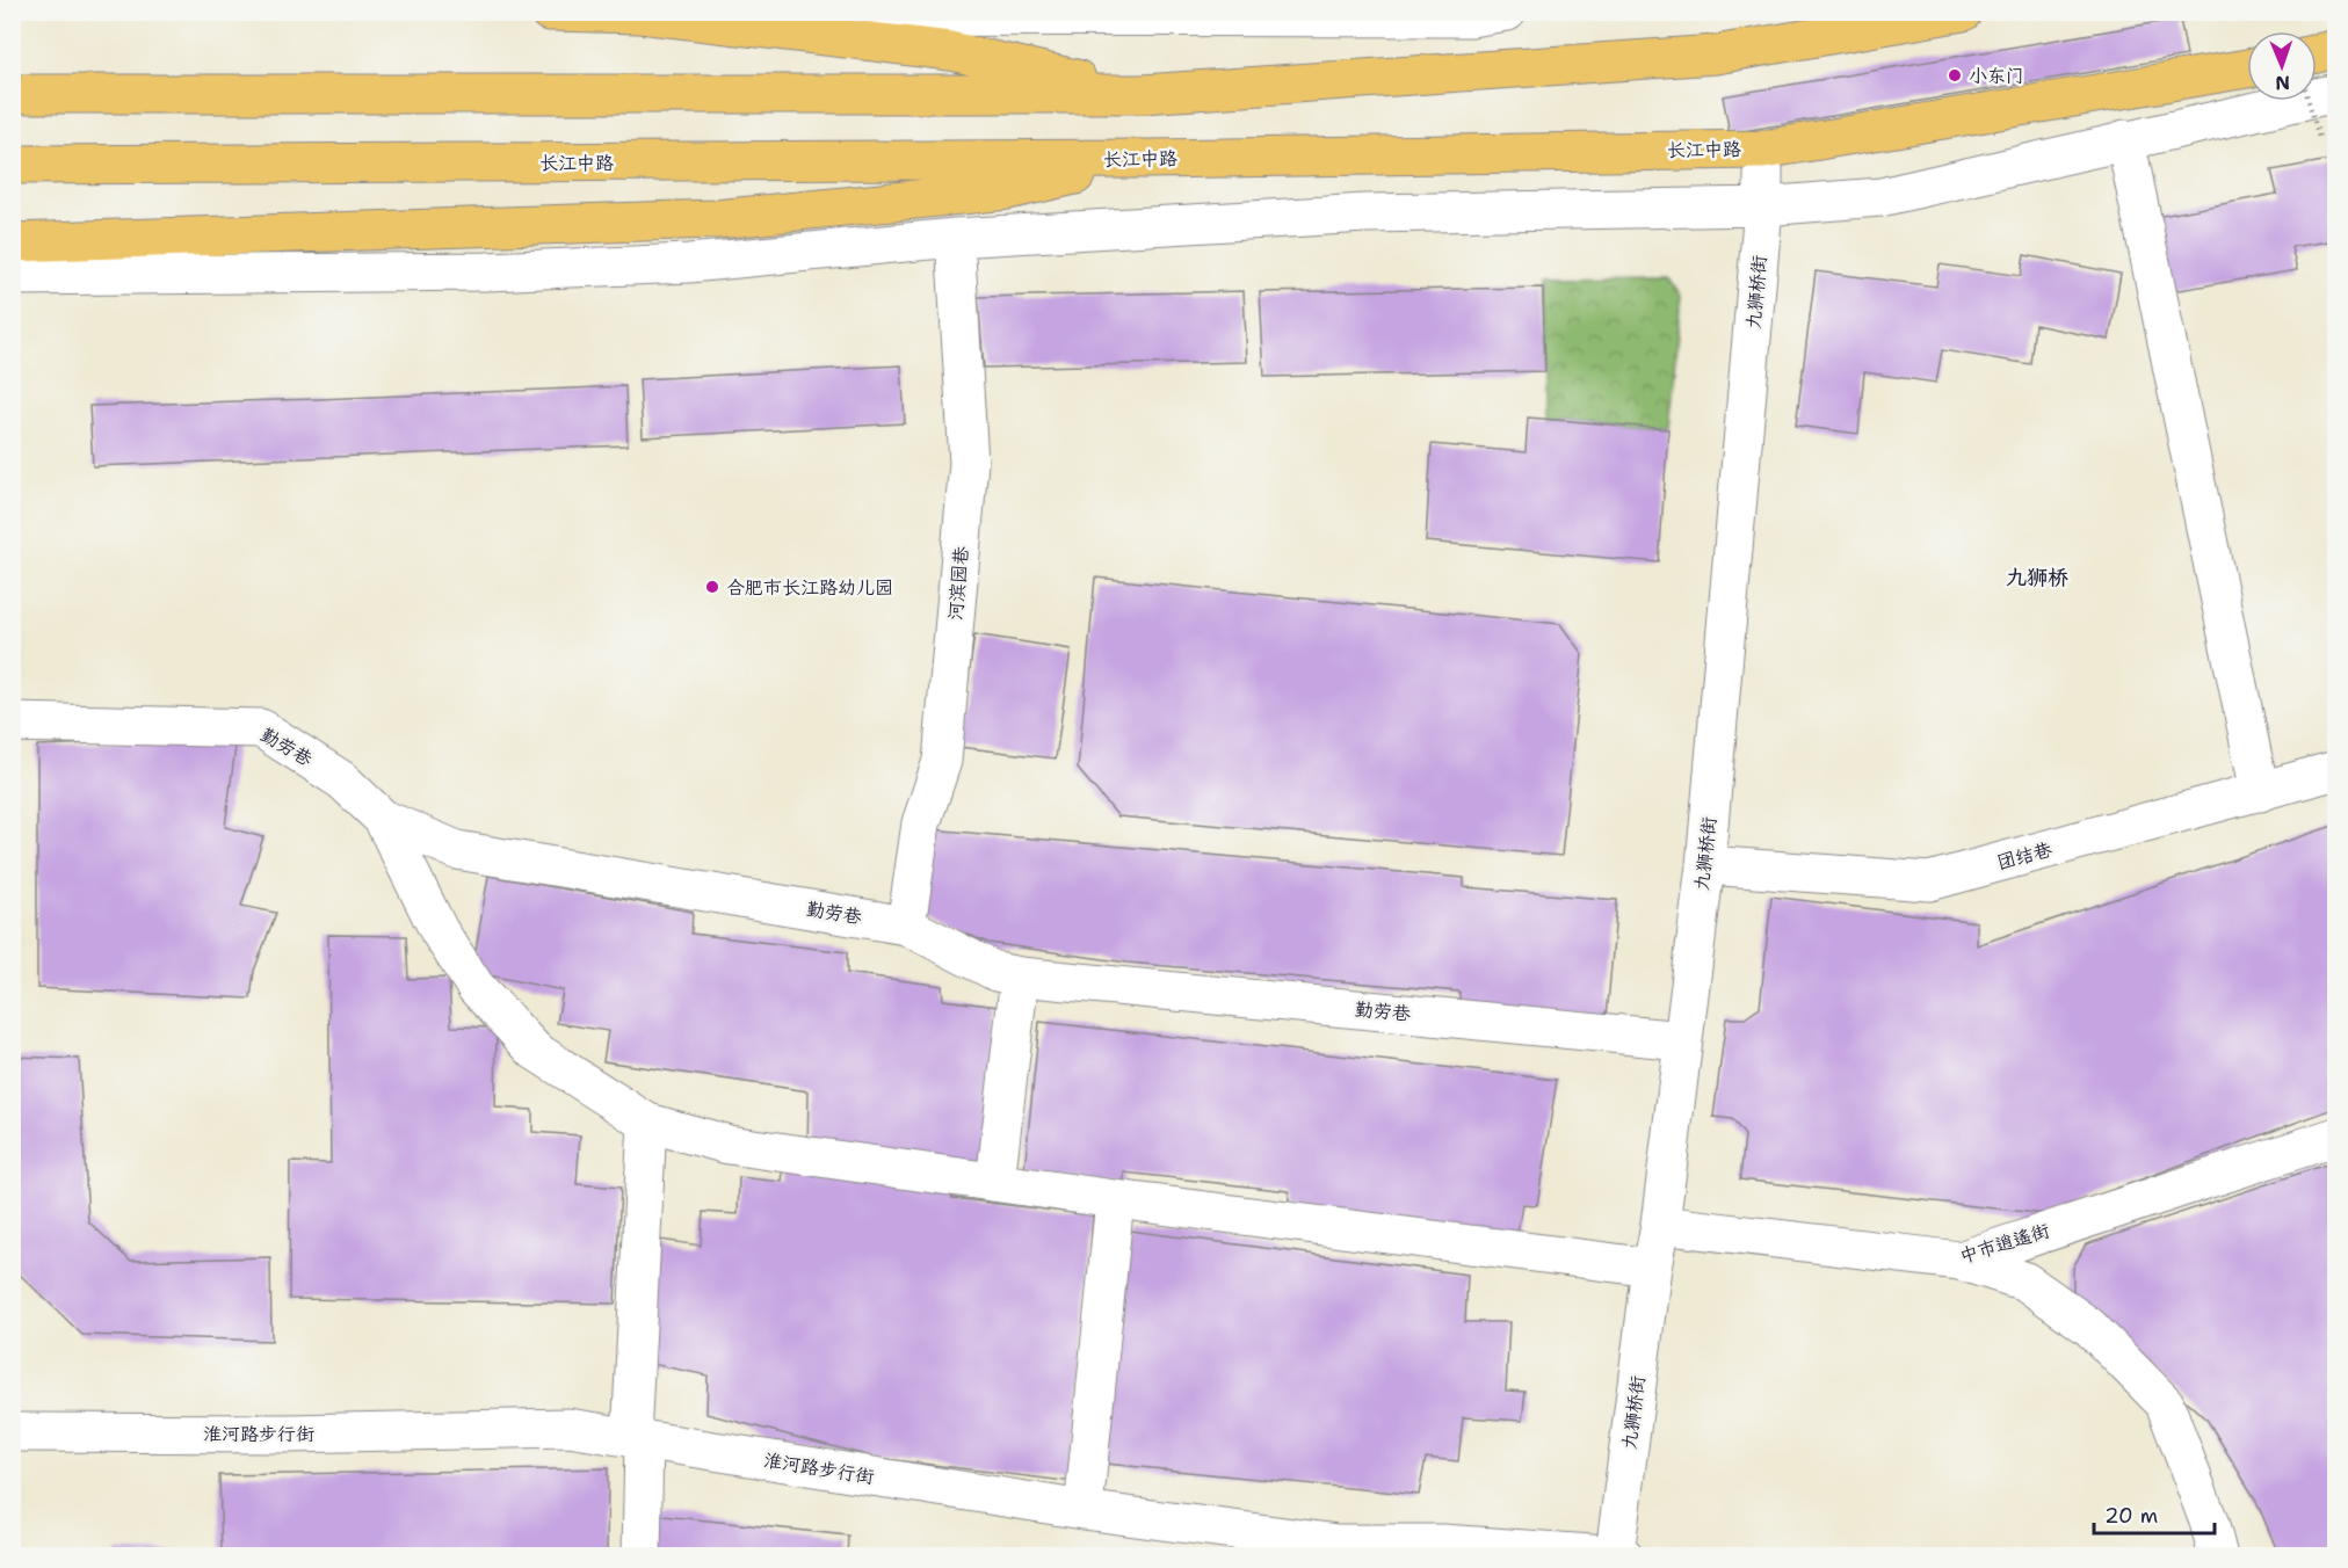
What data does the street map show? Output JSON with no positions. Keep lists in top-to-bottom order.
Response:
{
  "streets": {
    "highway": ["长江中路"],
    "street": [
      "九狮桥街",
      "河滨园巷",
      "勤劳巷",
      "团结巷",
      "中市逍遥街",
      "淮河路步行街"
    ]
  },
  "crossings": [
    ["长江中路", "九狮桥街"],
    ["九狮桥街", "勤劳巷"],
    ["九狮桥街", "团结巷"],
    ["九狮桥街", "中市逍遥街"],
    ["九狮桥街", "淮河路步行街"],
    ["河滨园巷", "勤劳巷"]
  ],
  "districts": ["九狮桥"],
  "places": ["小东门", "合肥市长江路幼儿园"],
  "scale_bar": "20 m",
  "north": "bottom"
}
